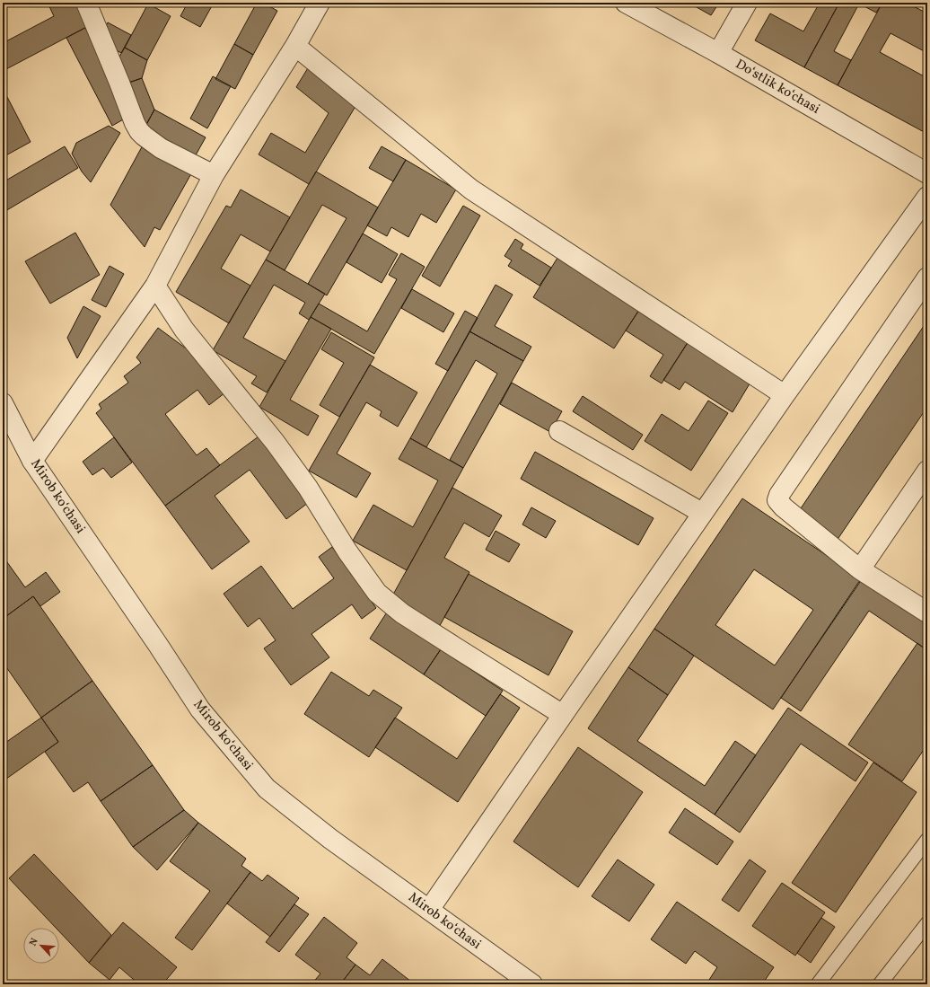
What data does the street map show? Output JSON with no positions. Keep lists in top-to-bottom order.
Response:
{
  "streets": {
    "street": ["Doʻstlik koʻchasi", "Mirob koʻchasi"]
  },
  "north": "top left"
}
